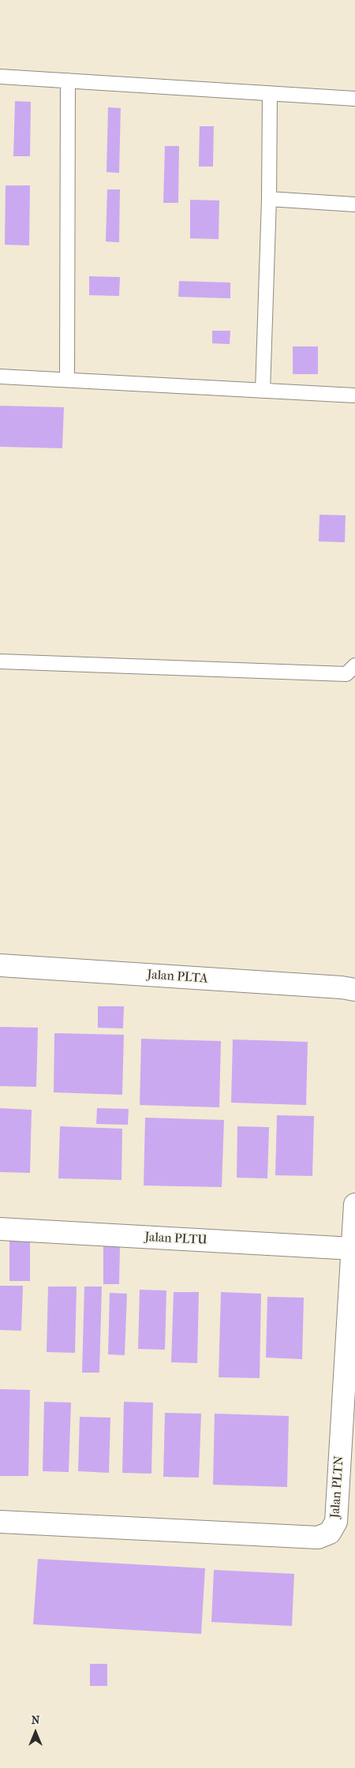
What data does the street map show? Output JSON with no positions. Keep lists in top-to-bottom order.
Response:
{
  "streets": {
    "street": ["Jalan PLTA", "Jalan PLTU", "Jalan PLTN"]
  },
  "crossings": [
    ["Jalan PLTU", "Jalan PLTN"]
  ],
  "north": "top"
}
